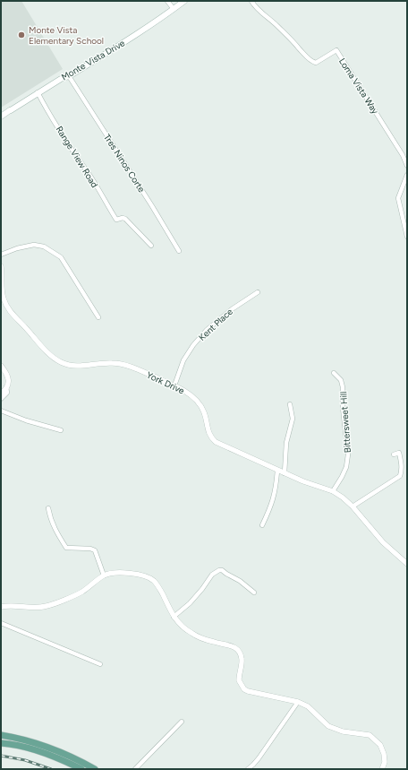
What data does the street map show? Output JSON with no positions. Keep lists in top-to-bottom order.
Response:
{
  "streets": {
    "main road": ["Monte Vista Drive"],
    "street": [
      "Loma Vista Way",
      "Range View Road",
      "Tres Ninos Corte",
      "Kent Place",
      "York Drive",
      "Bittersweet Hill"
    ]
  },
  "crossings": [
    ["Monte Vista Drive", "Range View Road"],
    ["Monte Vista Drive", "Tres Ninos Corte"],
    ["Kent Place", "York Drive"],
    ["York Drive", "Bittersweet Hill"]
  ],
  "places": ["Monte Vista Elementary School"]
}
